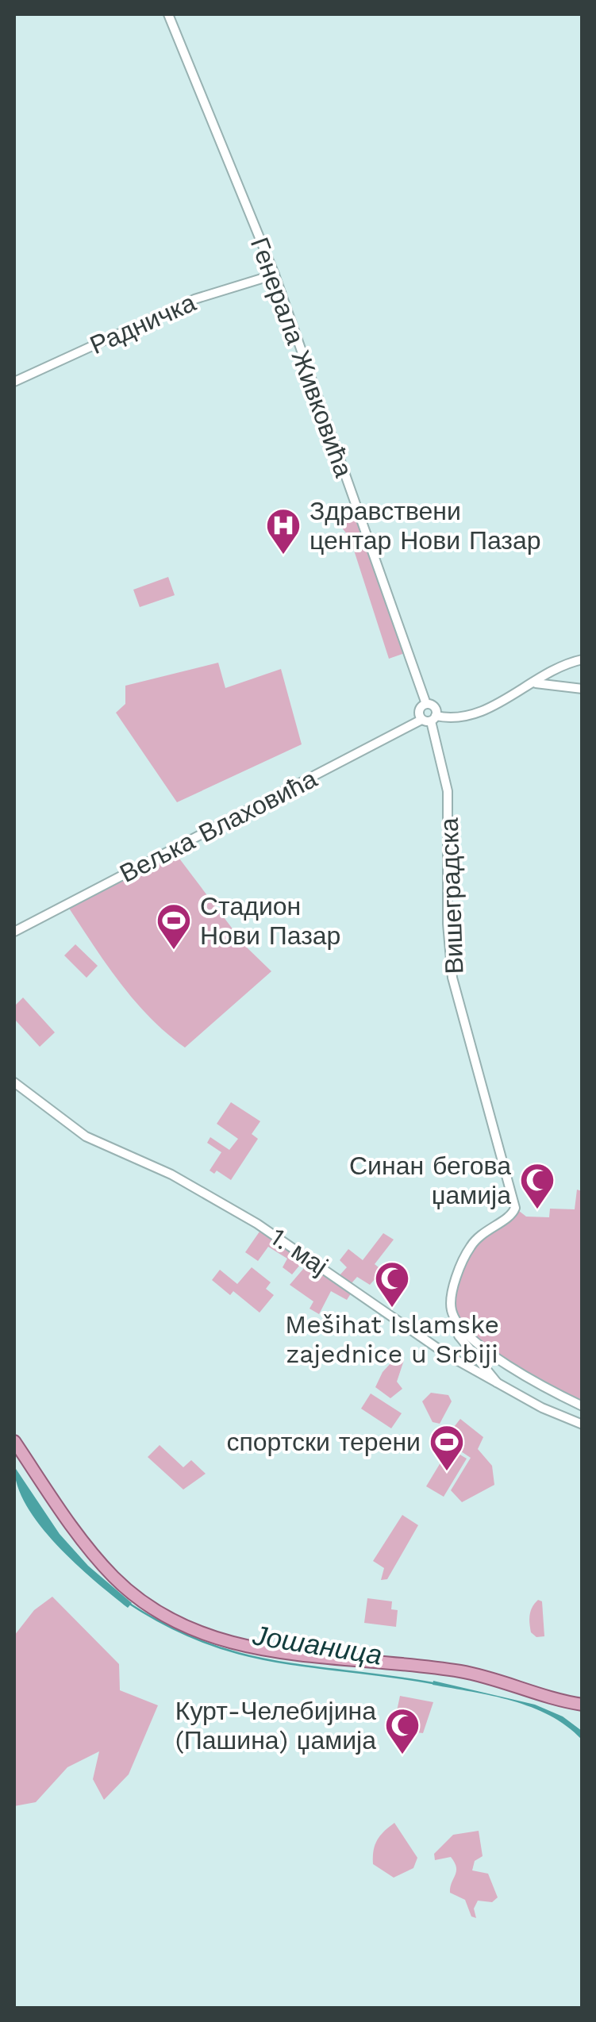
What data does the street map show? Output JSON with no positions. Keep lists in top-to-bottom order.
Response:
{
  "streets": {
    "street": [
      "Радничка",
      "Генерала Живковића",
      "Вељка Влаховића",
      "Вишеградска",
      "1. мај"
    ]
  },
  "crossings": [
    ["Радничка", "Генерала Живковића"],
    ["Генерала Живковића", "Вељка Влаховића"],
    ["Генерала Живковића", "Вишеградска"],
    ["Вељка Влаховића", "Вишеградска"]
  ],
  "water": ["Јошаница"],
  "places": {
    "hospital": ["Здравствени центар Нови Пазар"],
    "sports": ["Стадион Нови Пазар", "спортски терени"],
    "mosque": ["Синан бегова џамија", "Mešihat Islamske zajednice u Srbiji", "Курт-Челебијина (Пашина) џамија"]
  }
}
